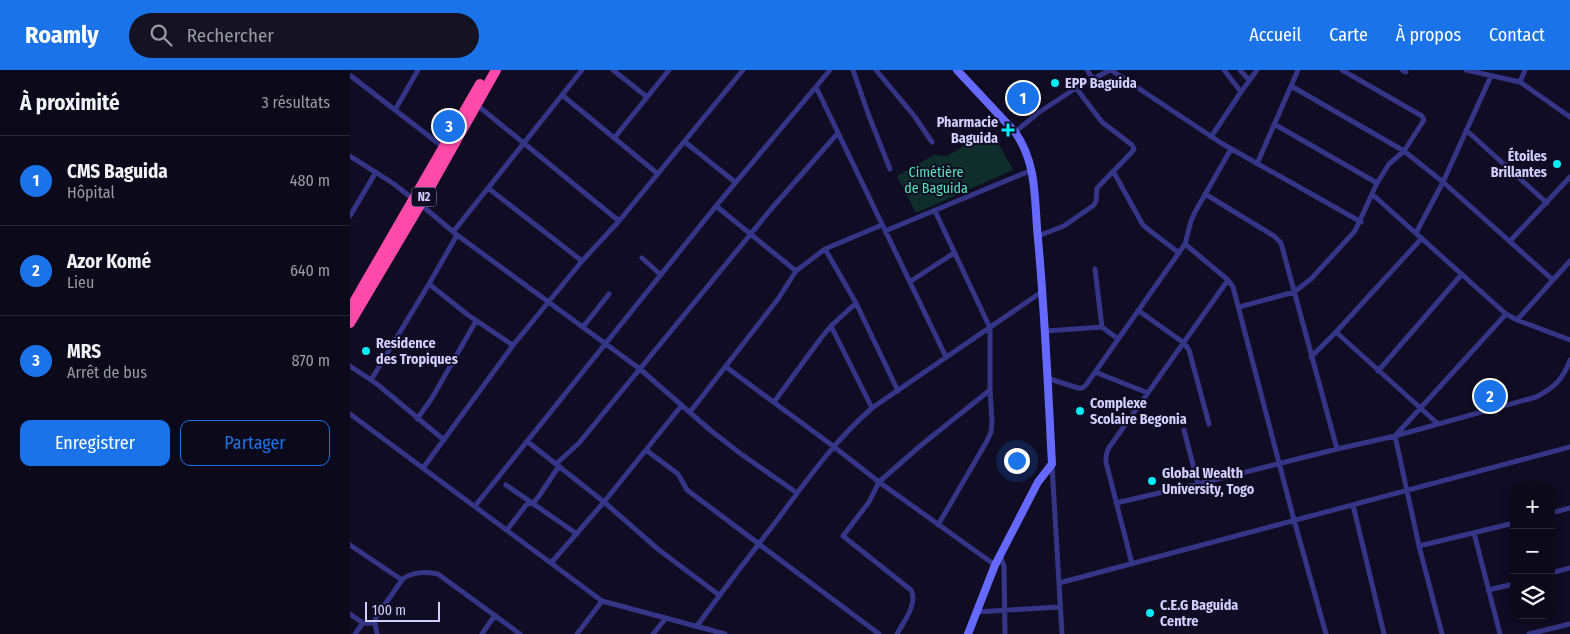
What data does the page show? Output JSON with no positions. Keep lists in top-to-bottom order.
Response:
{
  "streets": {
    "highway": ["N2"]
  },
  "parks": ["Cimétière de Baguida"],
  "places": {
    "other": [
      "EPP Baguida",
      "Étoiles Brillantes",
      "Residence des Tropiques",
      "Complexe Scolaire Begonia",
      "Global Wealth University, Togo",
      "C.E.G Baguida Centre"
    ],
    "health": ["Pharmacie Baguida"]
  },
  "scale_bar": "100 m",
  "page": {
    "header": "Roamly",
    "search": "Rechercher",
    "nav": [
      "Accueil",
      "Carte",
      "À propos",
      "Contact"
    ],
    "heading": ["À proximité", "3 résultats"],
    "pins": ["1", "3", "2"],
    "list": [
      {
        "mark": "1",
        "name": "CMS Baguida",
        "note": "Hôpital",
        "value": "480 m"
      },
      {
        "mark": "2",
        "name": "Azor Komé",
        "note": "Lieu",
        "value": "640 m"
      },
      {
        "mark": "3",
        "name": "MRS",
        "note": "Arrêt de bus",
        "value": "870 m"
      }
    ],
    "buttons": ["Enregistrer", "Partager"],
    "map_buttons": ["+", "−"],
    "scale": "100 m"
  }
}
